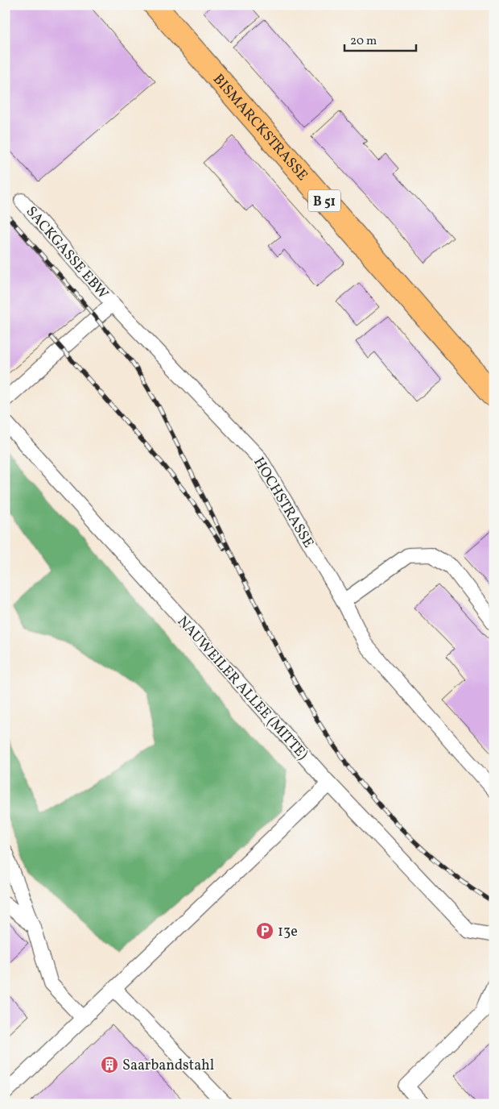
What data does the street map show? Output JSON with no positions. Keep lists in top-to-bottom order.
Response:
{
  "streets": {
    "main road": ["BISMARCKSTRASSE", "B 51"],
    "lane": ["SACKGASSE EBW", "HOCHSTRASSE", "NAUWEILER ALLEE (MITTE)"]
  },
  "crossings": [
    ["SACKGASSE EBW", "HOCHSTRASSE"]
  ],
  "places": {
    "parking": ["13e"],
    "building": ["Saarbandstahl"]
  },
  "scale_bar": "20 m"
}
